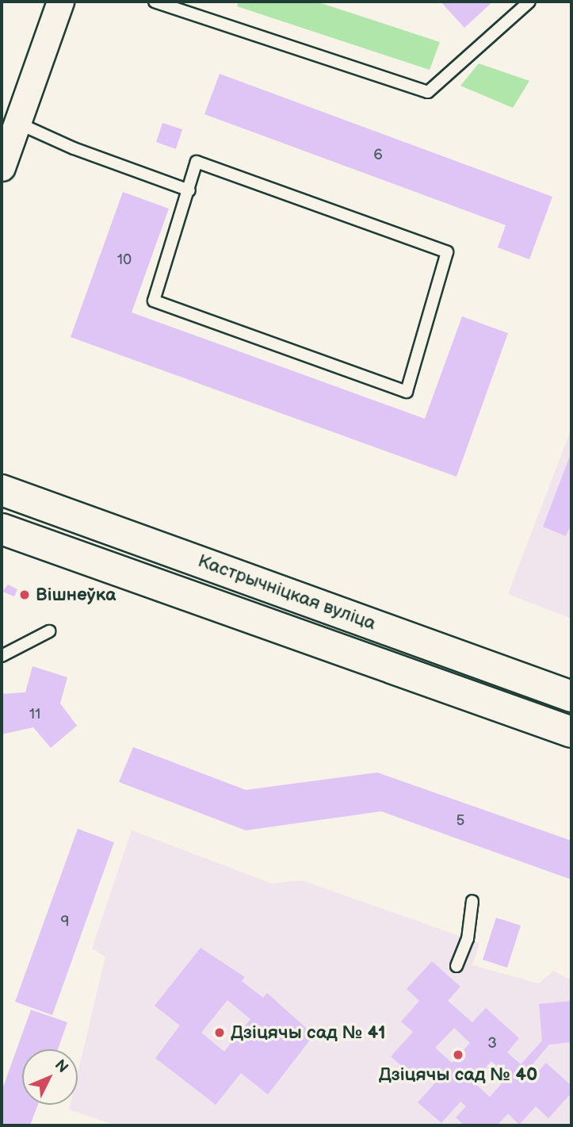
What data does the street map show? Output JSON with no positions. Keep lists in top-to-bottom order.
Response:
{
  "streets": {
    "main road": ["Кастрычніцкая вуліца"]
  },
  "places": ["Вішнеўка", "Дзіцячы сад № 41", "Дзіцячы сад № 40"],
  "house_numbers": [
    "6",
    "10",
    "11",
    "5",
    "9",
    "3"
  ],
  "north": "top right"
}
